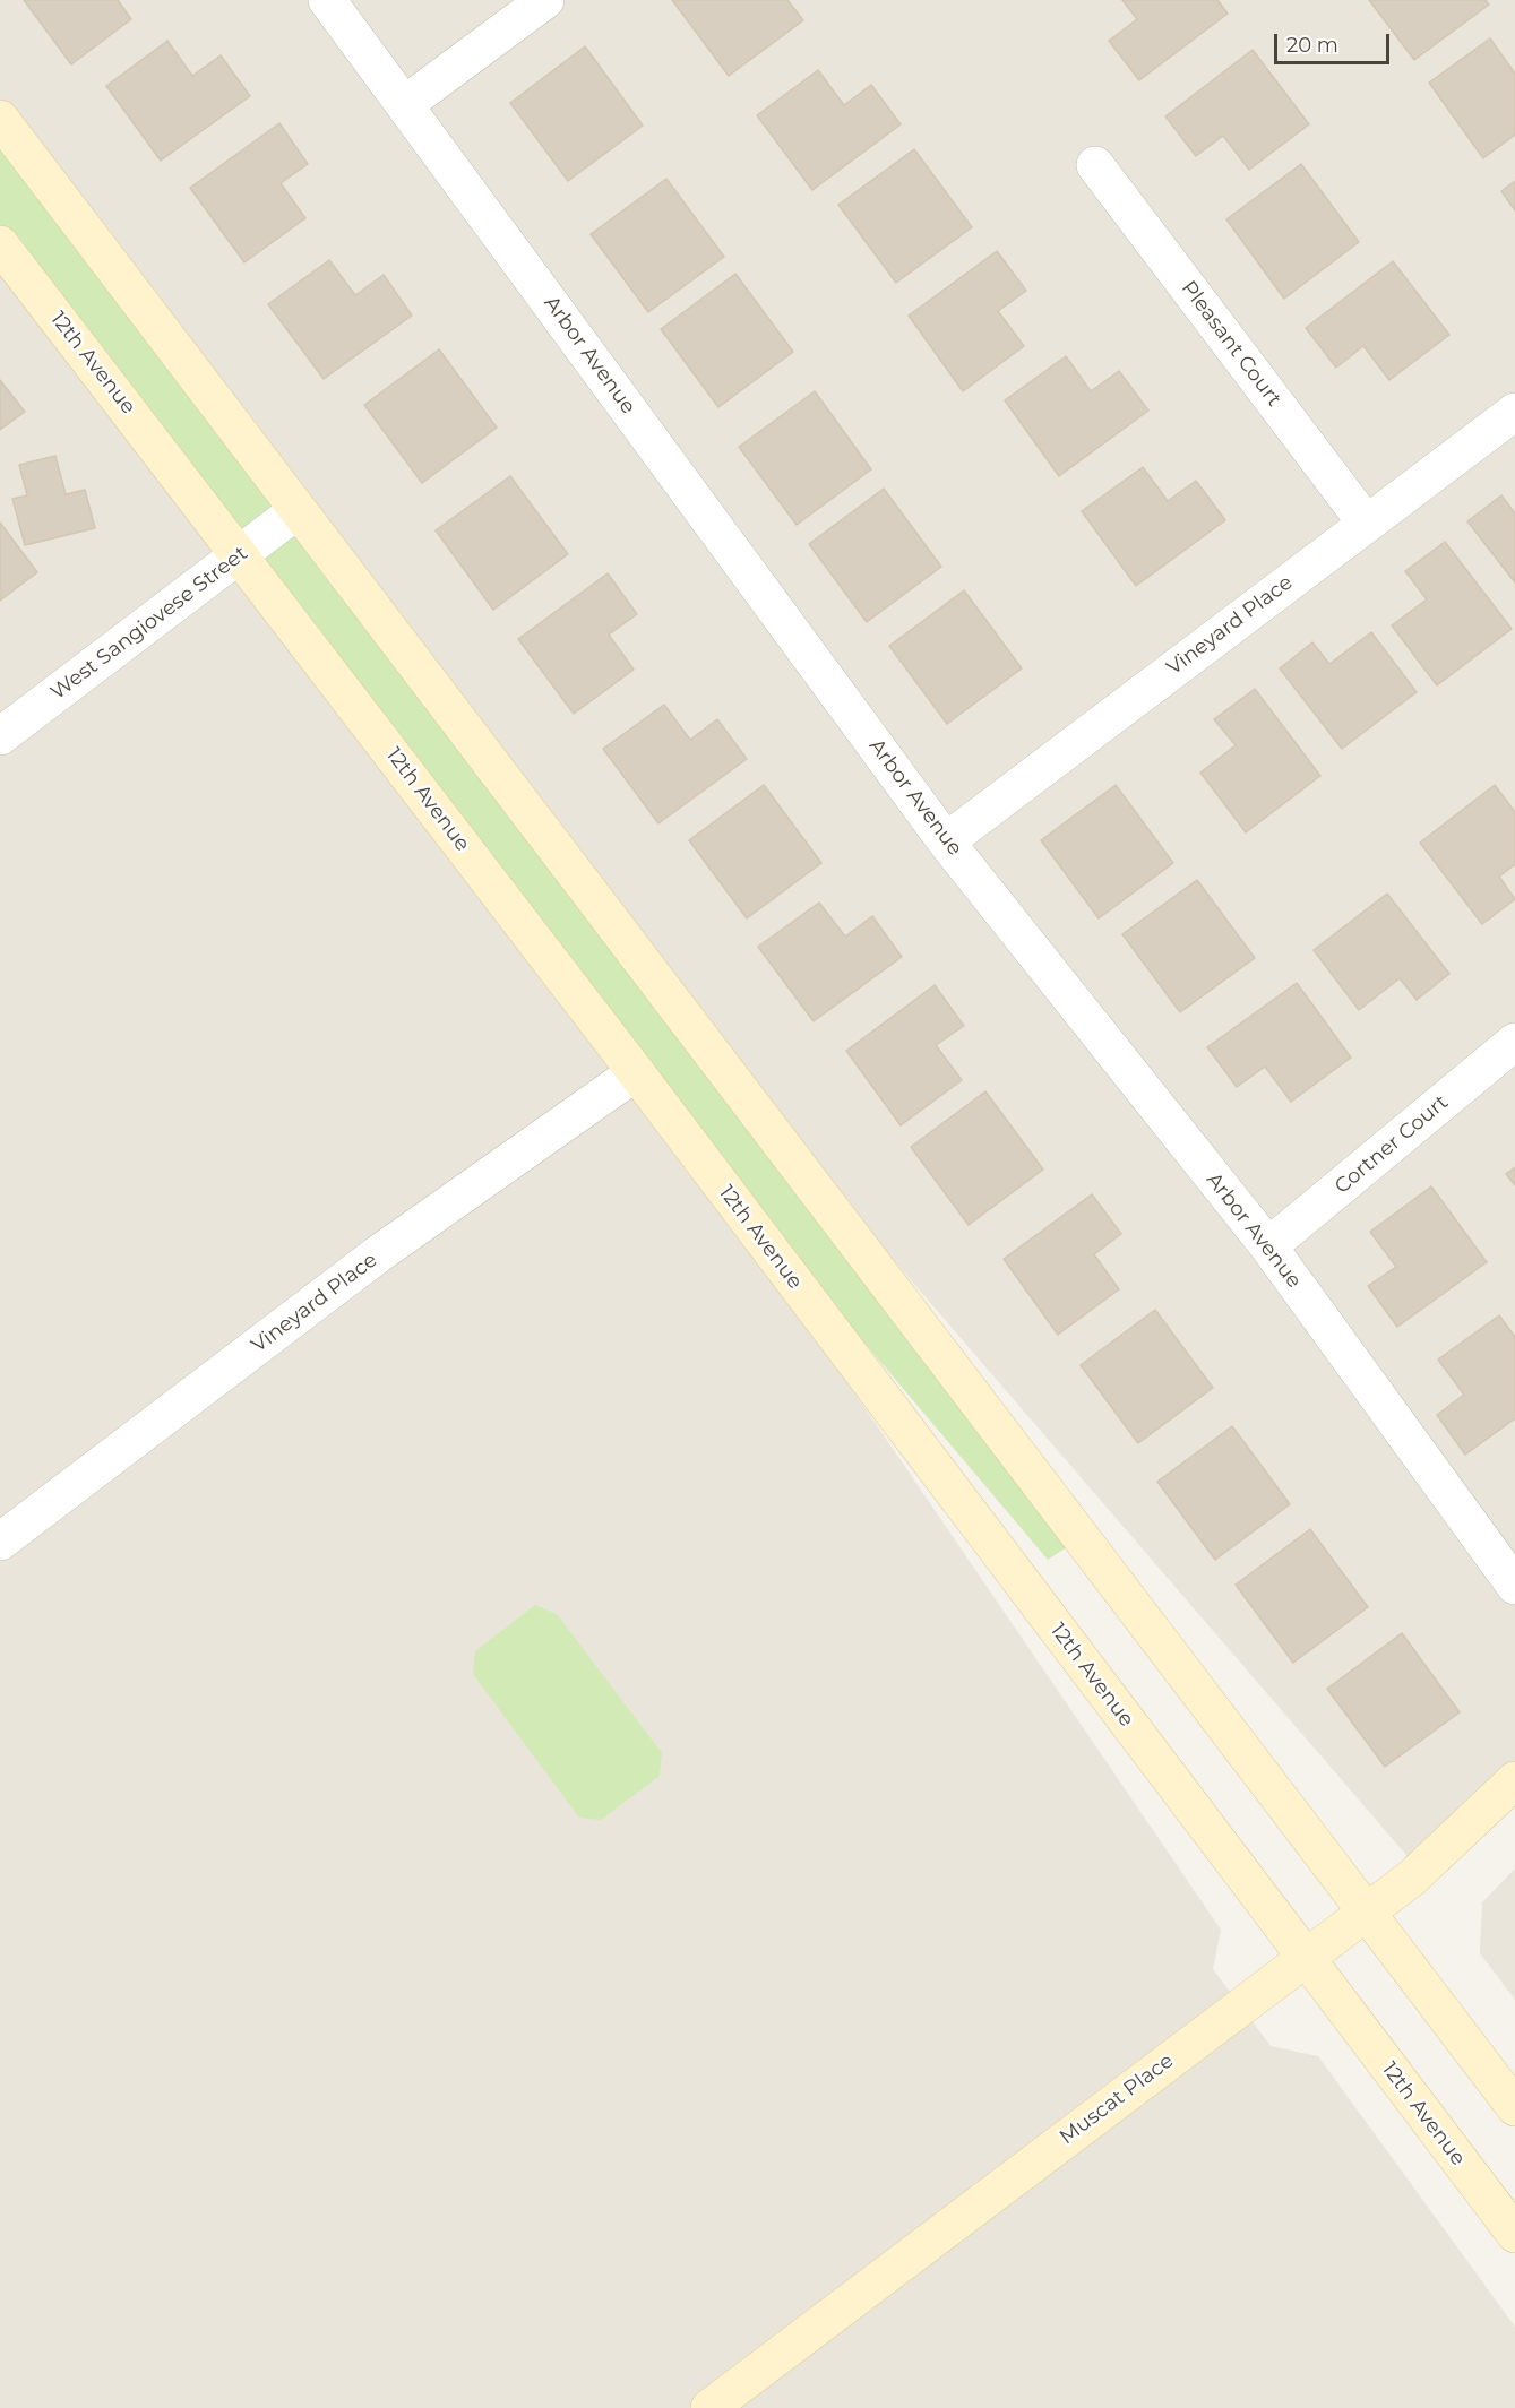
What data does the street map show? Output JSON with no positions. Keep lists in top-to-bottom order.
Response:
{
  "streets": {
    "street": [
      "Pleasant Court",
      "Arbor Avenue",
      "12th Avenue",
      "West Sangiovese Street",
      "Vineyard Place",
      "Cortner Court",
      "Muscat Place"
    ]
  },
  "crossings": [
    ["Pleasant Court", "Vineyard Place"],
    ["Arbor Avenue", "Vineyard Place"],
    ["Arbor Avenue", "Cortner Court"],
    ["12th Avenue", "West Sangiovese Street"],
    ["12th Avenue", "Vineyard Place"],
    ["12th Avenue", "Muscat Place"]
  ],
  "scale_bar": "20 m"
}
